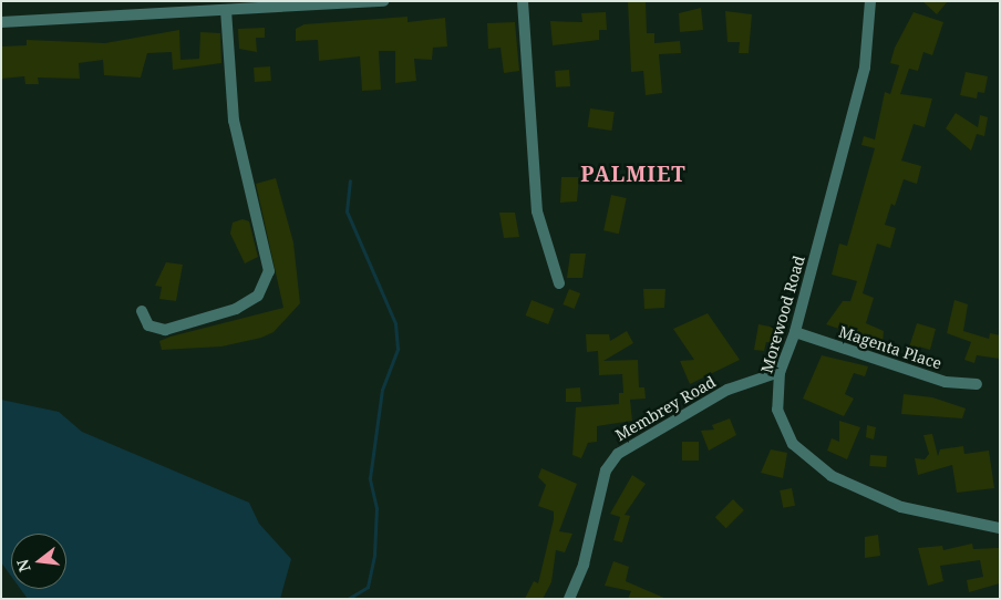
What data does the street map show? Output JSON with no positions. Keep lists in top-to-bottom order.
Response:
{
  "streets": {
    "street": ["Morewood Road", "Magenta Place", "Membrey Road"]
  },
  "crossings": [
    ["Morewood Road", "Magenta Place"],
    ["Morewood Road", "Membrey Road"]
  ],
  "districts": ["PALMIET"],
  "north": "left"
}
